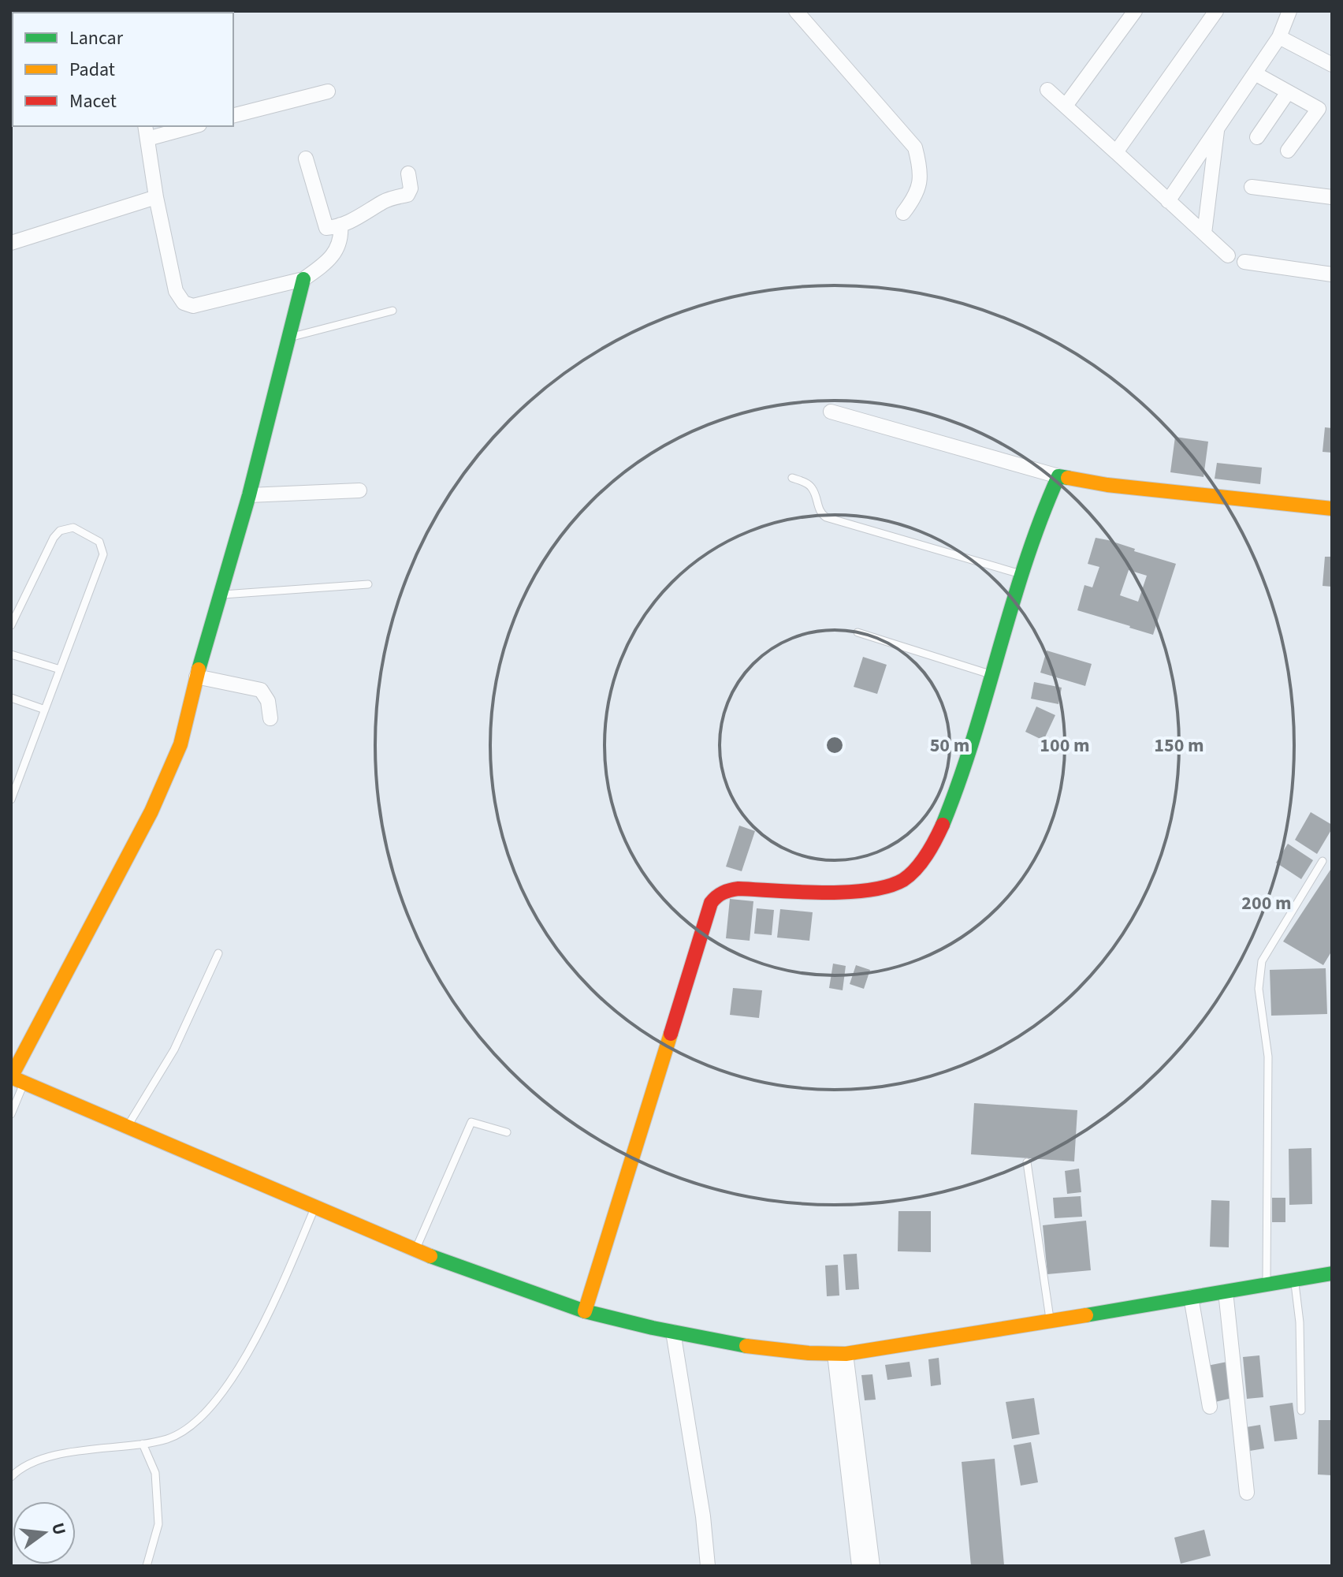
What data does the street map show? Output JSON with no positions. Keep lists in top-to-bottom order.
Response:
{
  "legend": ["Lancar", "Padat", "Macet"],
  "north": "right",
  "rings": [
    "50 m",
    "100 m",
    "150 m",
    "200 m"
  ]
}
